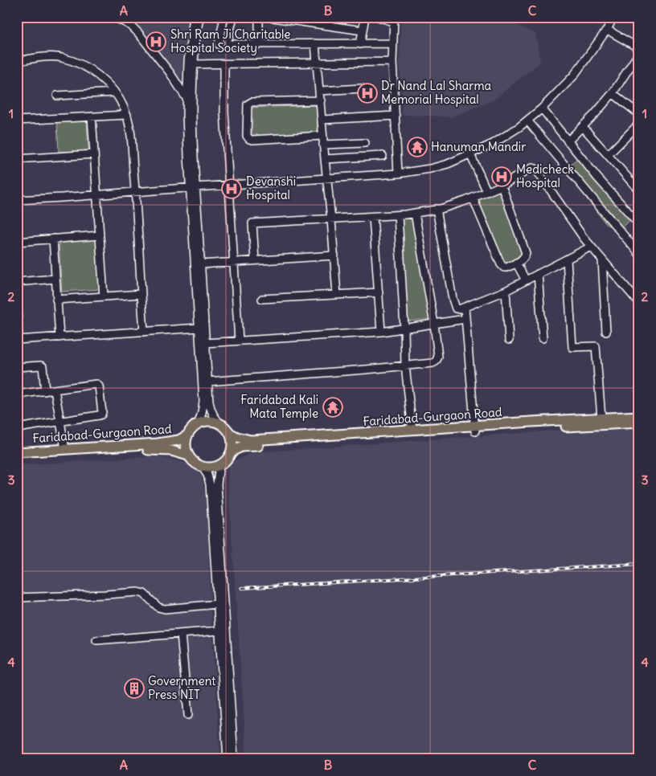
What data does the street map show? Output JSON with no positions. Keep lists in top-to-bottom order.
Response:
{
  "streets": {
    "main road": ["Faridabad-Gurgaon Road"]
  },
  "places": {
    "hospital": [
      "Shri Ram Ji Charitable Hospital Society",
      "Dr Nand Lal Sharma Memorial Hospital",
      "Medicheck Hospital",
      "Devanshi Hospital"
    ],
    "temple": ["Hanuman Mandir", "Faridabad Kali Mata Temple"],
    "building": ["Government Press NIT"]
  },
  "grid": {
    "columns": ["A", "B", "C"],
    "rows": [
      "1",
      "2",
      "3",
      "4"
    ]
  }
}
